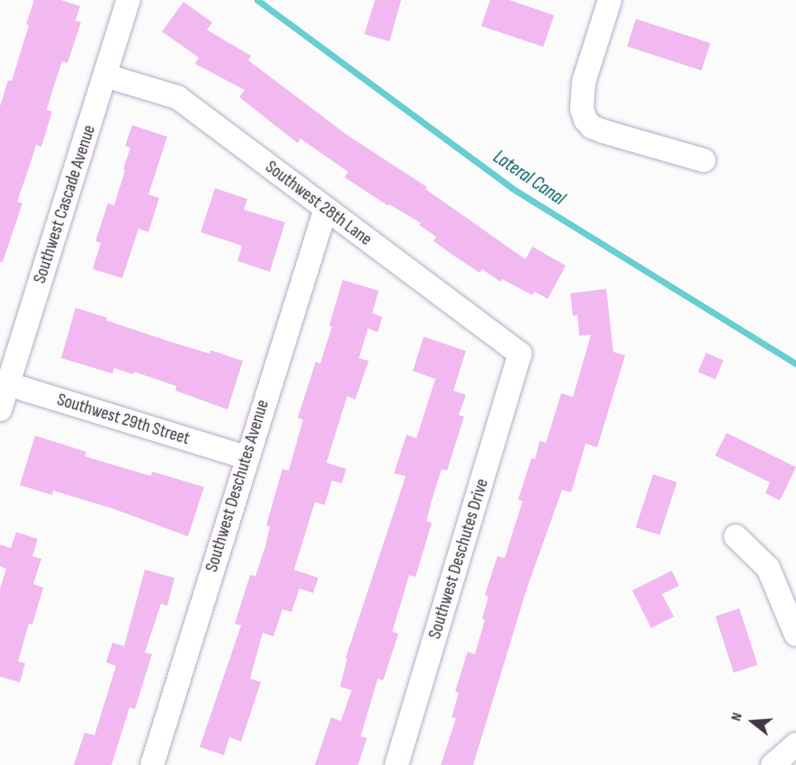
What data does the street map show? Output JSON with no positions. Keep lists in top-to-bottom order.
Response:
{
  "streets": {
    "street": [
      "Southwest 28th Lane",
      "Southwest Cascade Avenue",
      "Southwest 29th Street",
      "Southwest Deschutes Avenue",
      "Southwest Deschutes Drive"
    ]
  },
  "crossings": [
    ["Southwest 28th Lane", "Southwest Cascade Avenue"],
    ["Southwest 28th Lane", "Southwest Deschutes Avenue"],
    ["Southwest 28th Lane", "Southwest Deschutes Drive"],
    ["Southwest Cascade Avenue", "Southwest 29th Street"],
    ["Southwest 29th Street", "Southwest Deschutes Avenue"]
  ],
  "water": ["Lateral Canal"],
  "north": "left"
}
